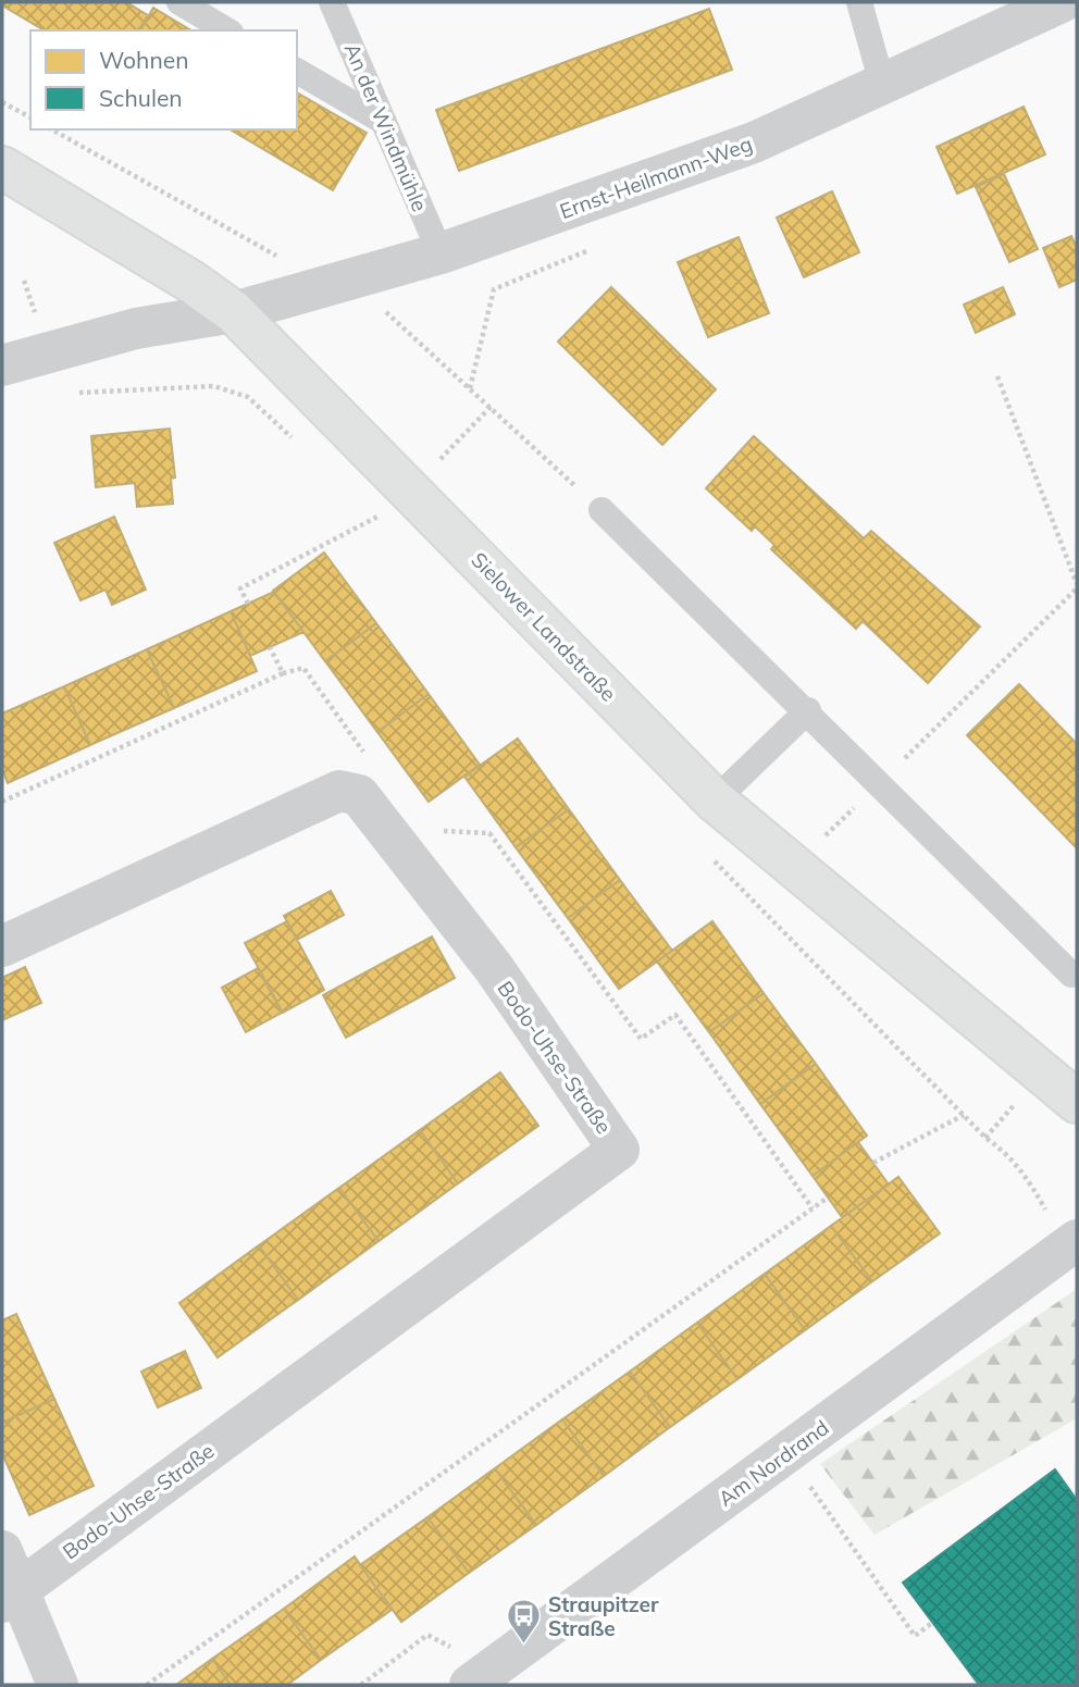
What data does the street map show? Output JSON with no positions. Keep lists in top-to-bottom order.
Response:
{
  "streets": {
    "main road": ["Sielower Landstraße"],
    "street": ["Ernst-Heilmann-Weg", "Bodo-Uhse-Straße", "Am Nordrand"],
    "lane": ["An der Windmühle"]
  },
  "crossings": [
    ["An der Windmühle", "Ernst-Heilmann-Weg"],
    ["Ernst-Heilmann-Weg", "Sielower Landstraße"]
  ],
  "places": {
    "bus stop": ["Straupitzer Straße"]
  },
  "legend": ["Wohnen", "Schulen"]
}
